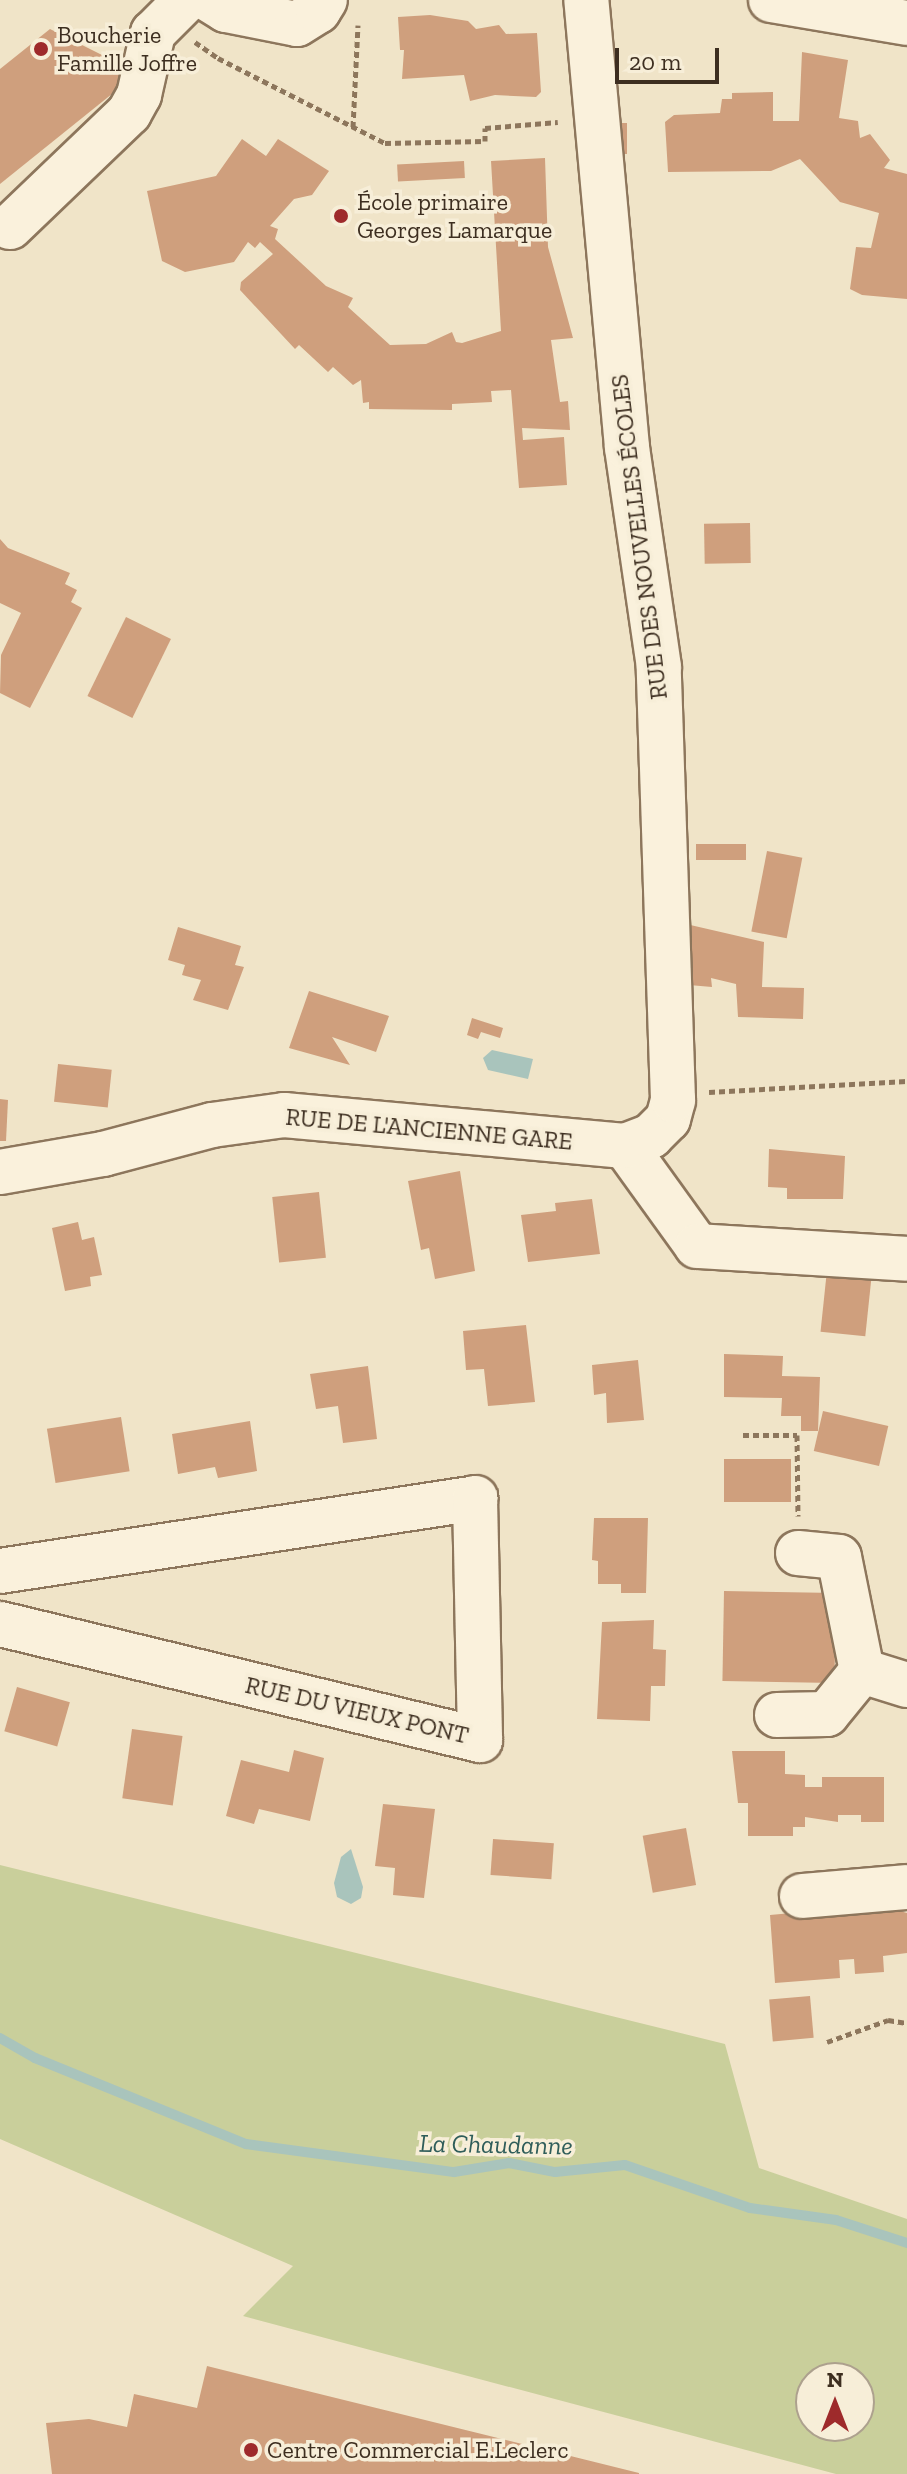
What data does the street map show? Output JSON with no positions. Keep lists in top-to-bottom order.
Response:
{
  "streets": {
    "street": ["RUE DES NOUVELLES ÉCOLES", "RUE DE L'ANCIENNE GARE", "RUE DU VIEUX PONT"]
  },
  "water": ["La Chaudanne"],
  "places": ["Boucherie Famille Joffre", "École primaire Georges Lamarque", "Centre Commercial E.Leclerc"],
  "scale_bar": "20 m",
  "north": "top"
}
